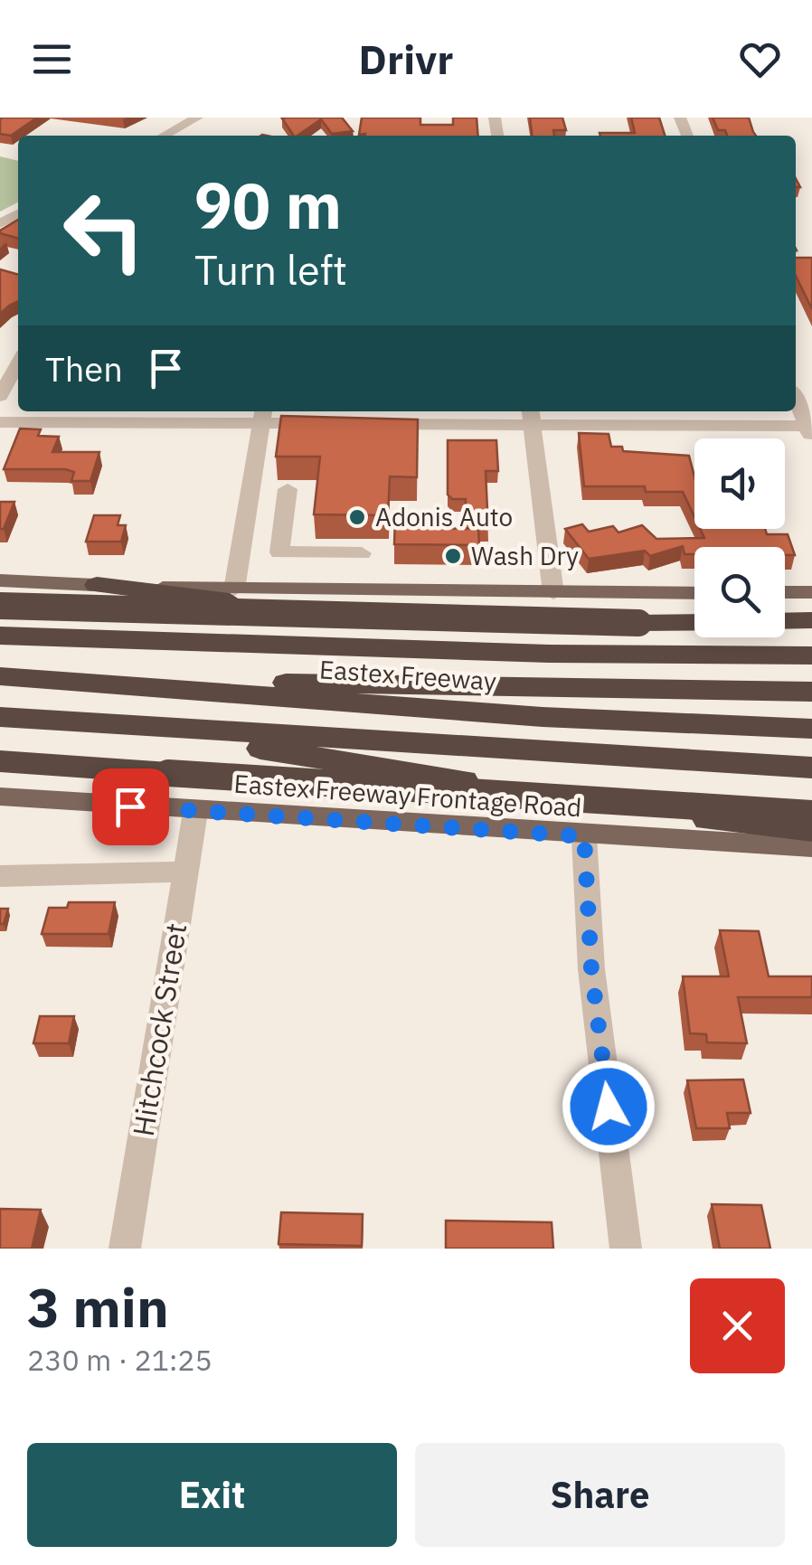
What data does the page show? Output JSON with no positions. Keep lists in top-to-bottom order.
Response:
{
  "streets": {
    "highway": ["Eastex Freeway"],
    "main road": ["Eastex Freeway Frontage Road"],
    "street": ["Hitchcock Street"]
  },
  "crossings": [
    ["Eastex Freeway Frontage Road", "Hitchcock Street"]
  ],
  "places": ["Adonis Auto", "Wash Dry"],
  "page": {
    "header": "Drivr",
    "turn": ["90 m", "Turn left"],
    "then": "Then",
    "heading": ["3 min", "230 m · 21:25"],
    "buttons": ["Exit", "Share"]
  }
}
